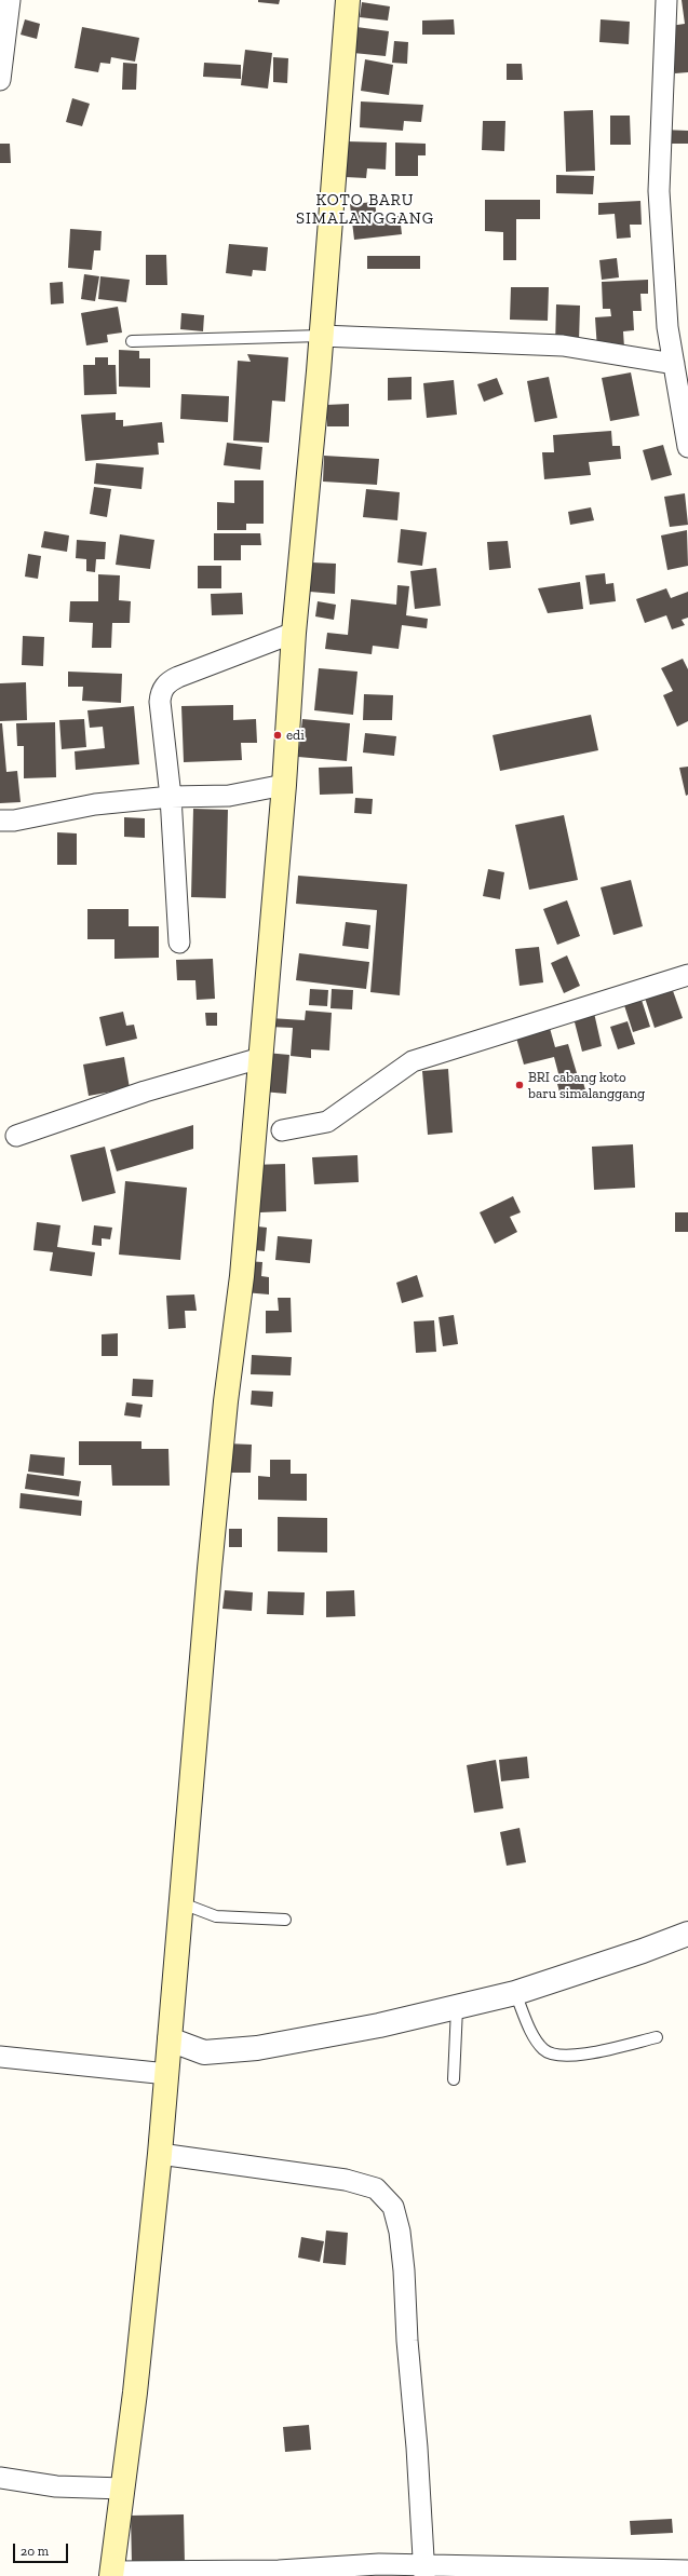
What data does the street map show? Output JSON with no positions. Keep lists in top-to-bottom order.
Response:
{
  "districts": ["KOTO BARU SIMALANGGANG"],
  "places": ["edi", "BRI cabang koto baru simalanggang"],
  "scale_bar": "20 m"
}
